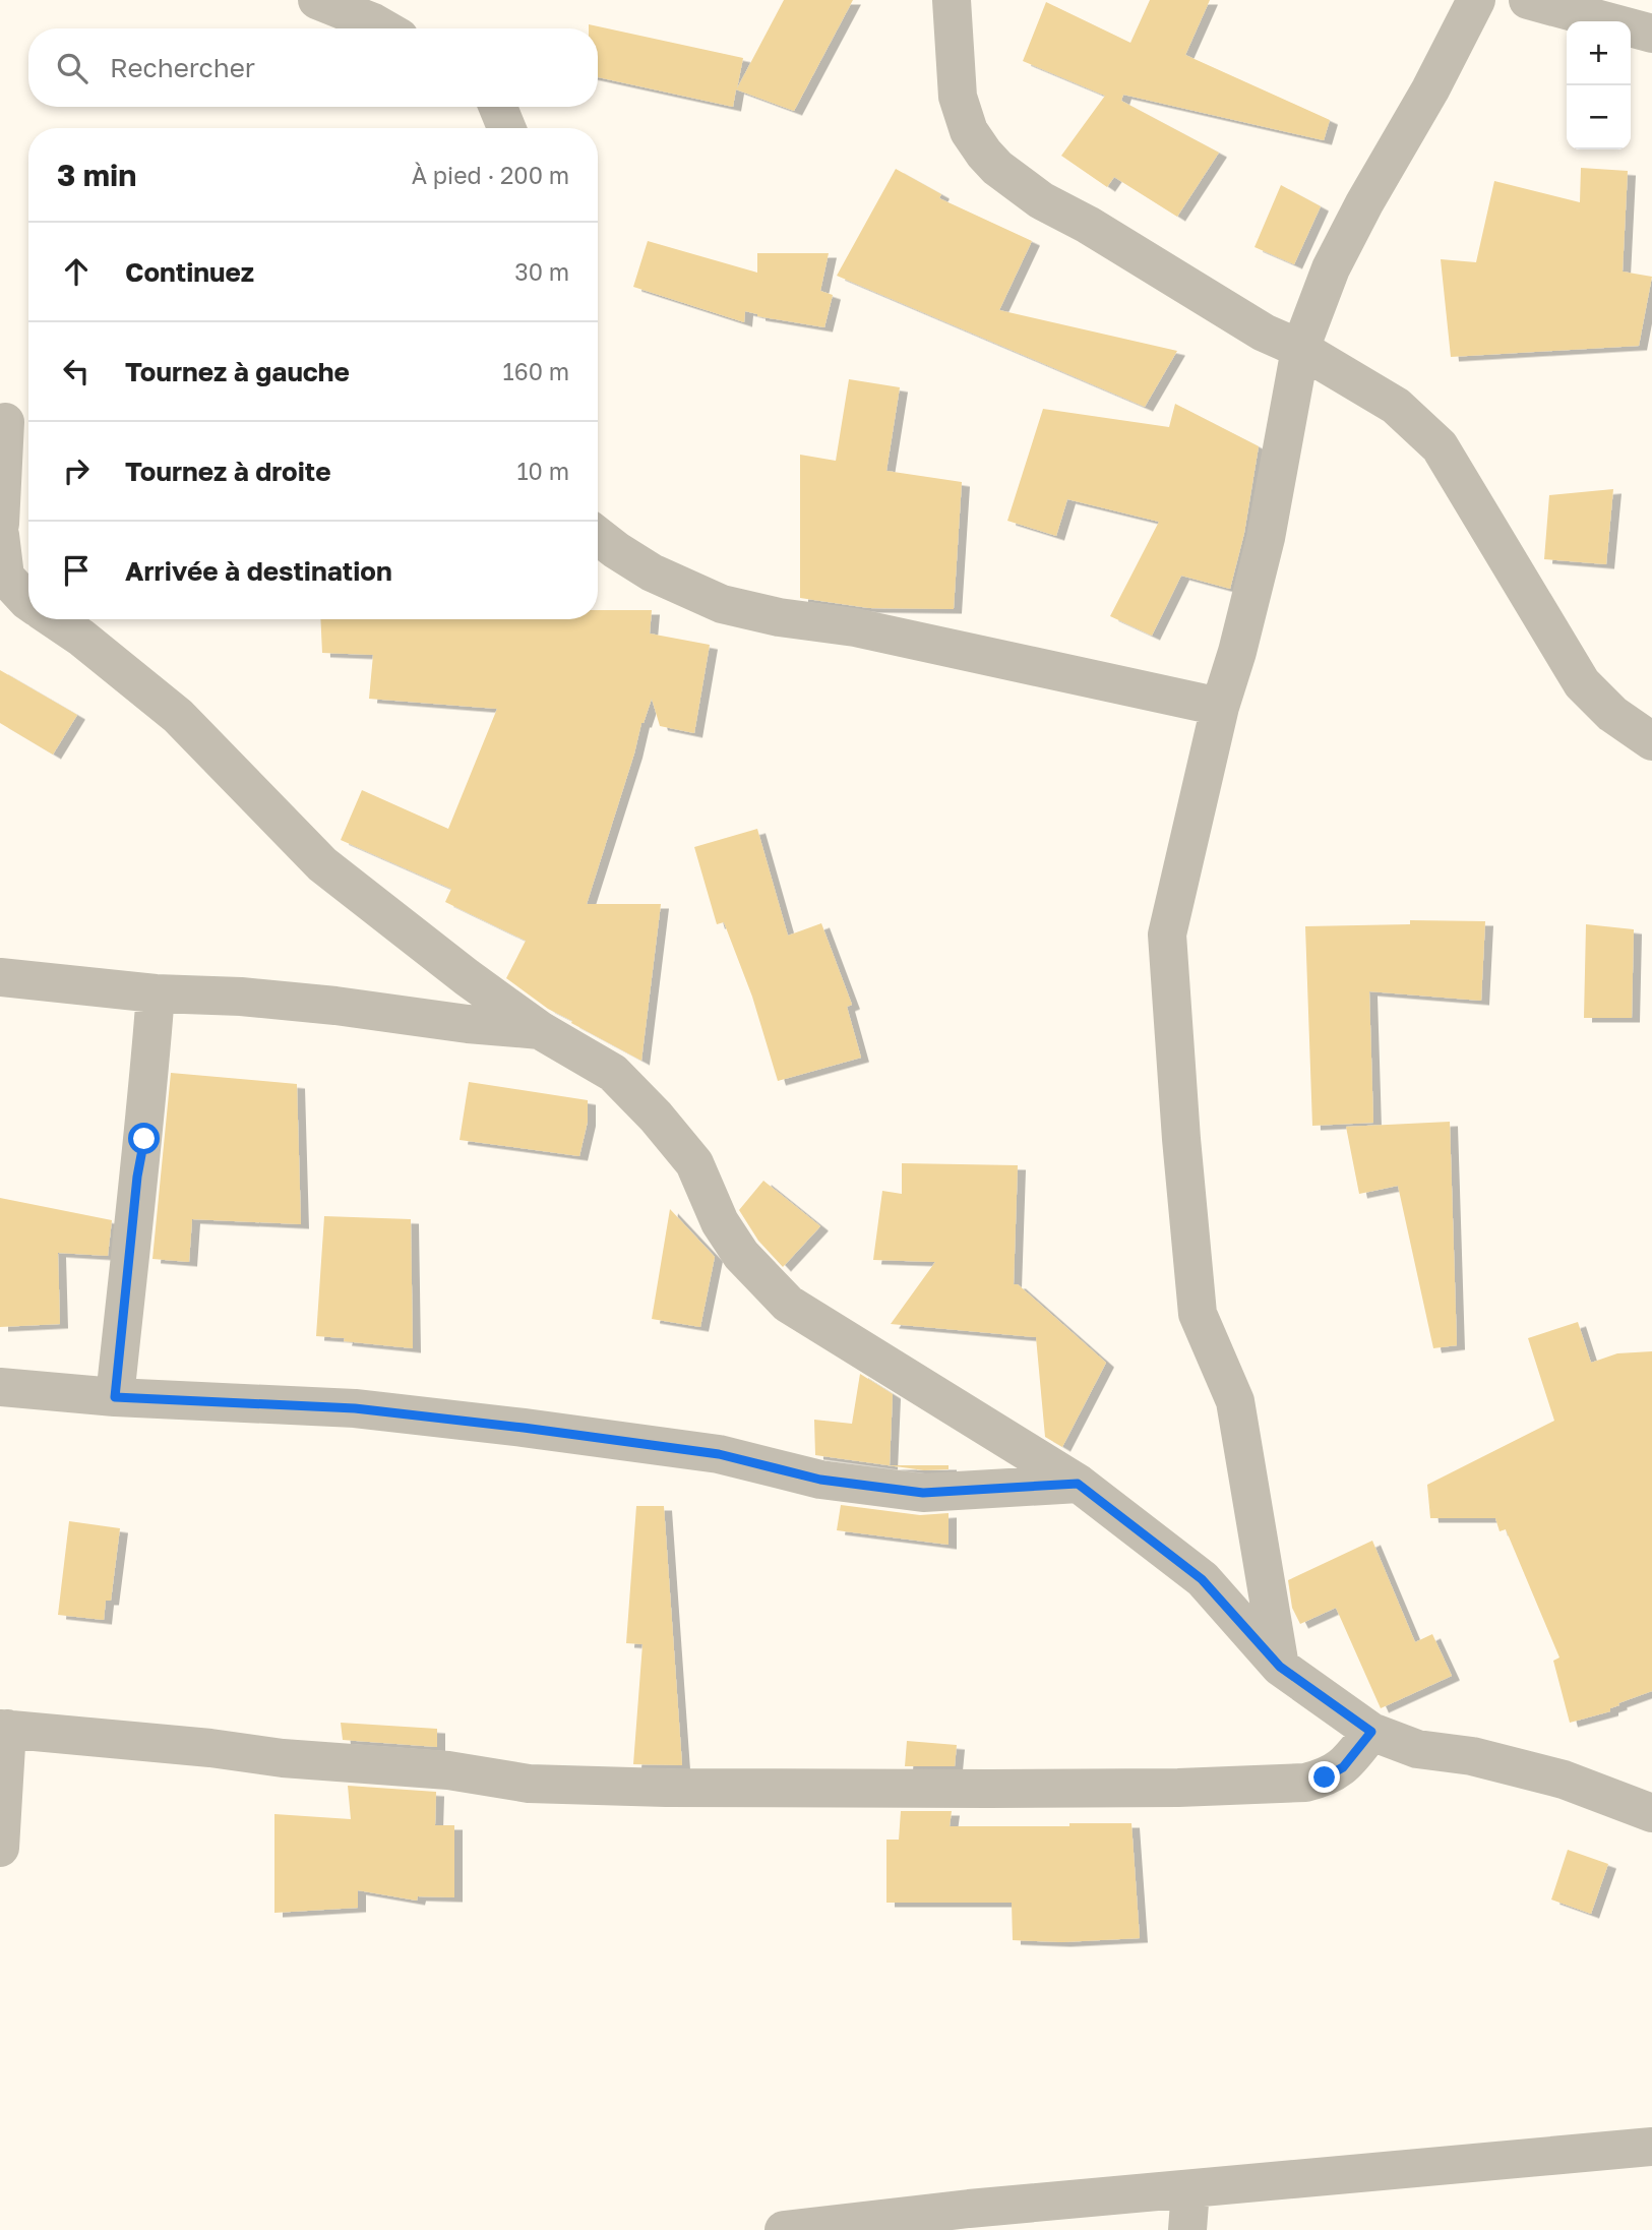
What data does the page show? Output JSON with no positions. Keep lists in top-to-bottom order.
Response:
{
  "page": {
    "map_buttons": ["+", "−"],
    "search": "Rechercher",
    "heading": ["3 min", "À pied · 200 m"],
    "list": [
      ["Continuez", "30 m"],
      ["Tournez à gauche", "160 m"],
      ["Tournez à droite", "10 m"],
      "Arrivée à destination"
    ]
  }
}
